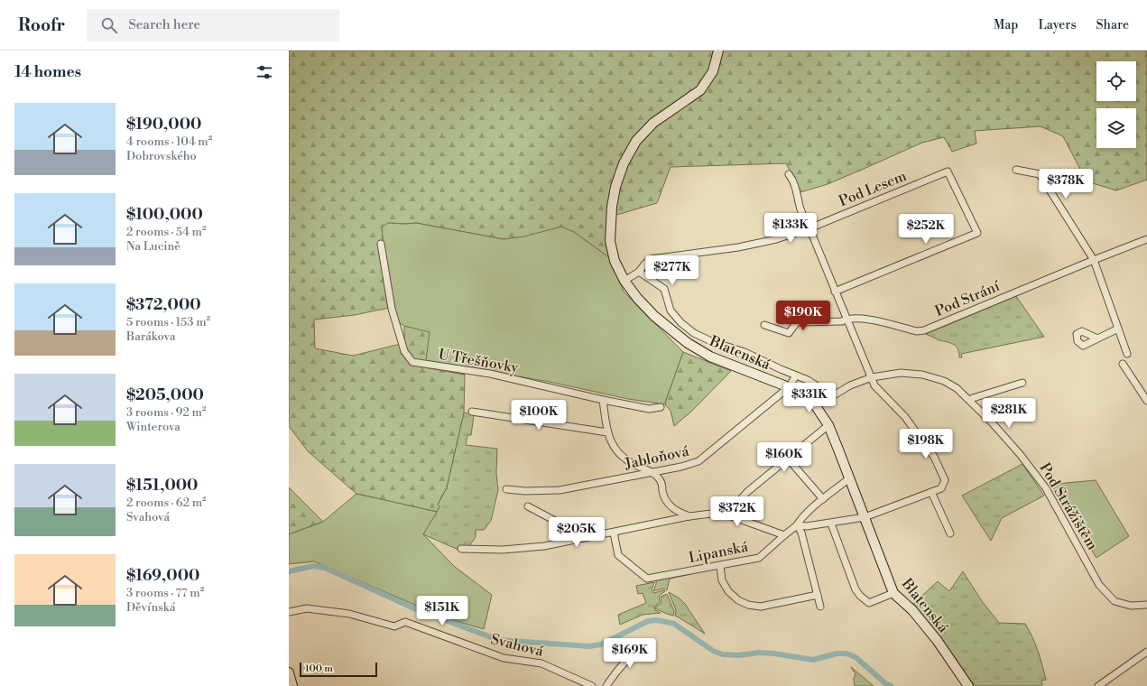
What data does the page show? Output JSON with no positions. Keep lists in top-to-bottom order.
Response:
{
  "streets": {
    "street": [
      "Pod Lesem",
      "Pod Strání",
      "Blatenská",
      "U Třešňovky",
      "Jabloňová",
      "Pod Strážištěm",
      "Lipanská",
      "Svahová"
    ]
  },
  "crossings": [
    ["Pod Lesem", "Blatenská"],
    ["Blatenská", "Jabloňová"],
    ["Blatenská", "Pod Strážištěm"],
    ["Blatenská", "Lipanská"]
  ],
  "scale_bar": "100 m",
  "page": {
    "header": "Roofr",
    "search": "Search here",
    "nav": ["Map", "Layers", "Share"],
    "heading": "14 homes",
    "list": [
      {
        "name": "$190,000",
        "note": "4 rooms · 104 m² · Dobrovského"
      },
      {
        "name": "$100,000",
        "note": "2 rooms · 54 m² · Na Lucině"
      },
      {
        "name": "$372,000",
        "note": "5 rooms · 153 m² · Barákova"
      },
      {
        "name": "$205,000",
        "note": "3 rooms · 92 m² · Winterova"
      },
      {
        "name": "$151,000",
        "note": "2 rooms · 62 m² · Svahová"
      },
      {
        "name": "$169,000",
        "note": "3 rooms · 77 m² · Děvínská"
      }
    ],
    "price": [
      "$378K",
      "$133K",
      "$252K",
      "$277K",
      "$190K",
      "$331K",
      "$281K",
      "$100K",
      "$198K",
      "$160K",
      "$372K",
      "$205K",
      "$151K",
      "$169K"
    ],
    "scale": "100 m"
  }
}
